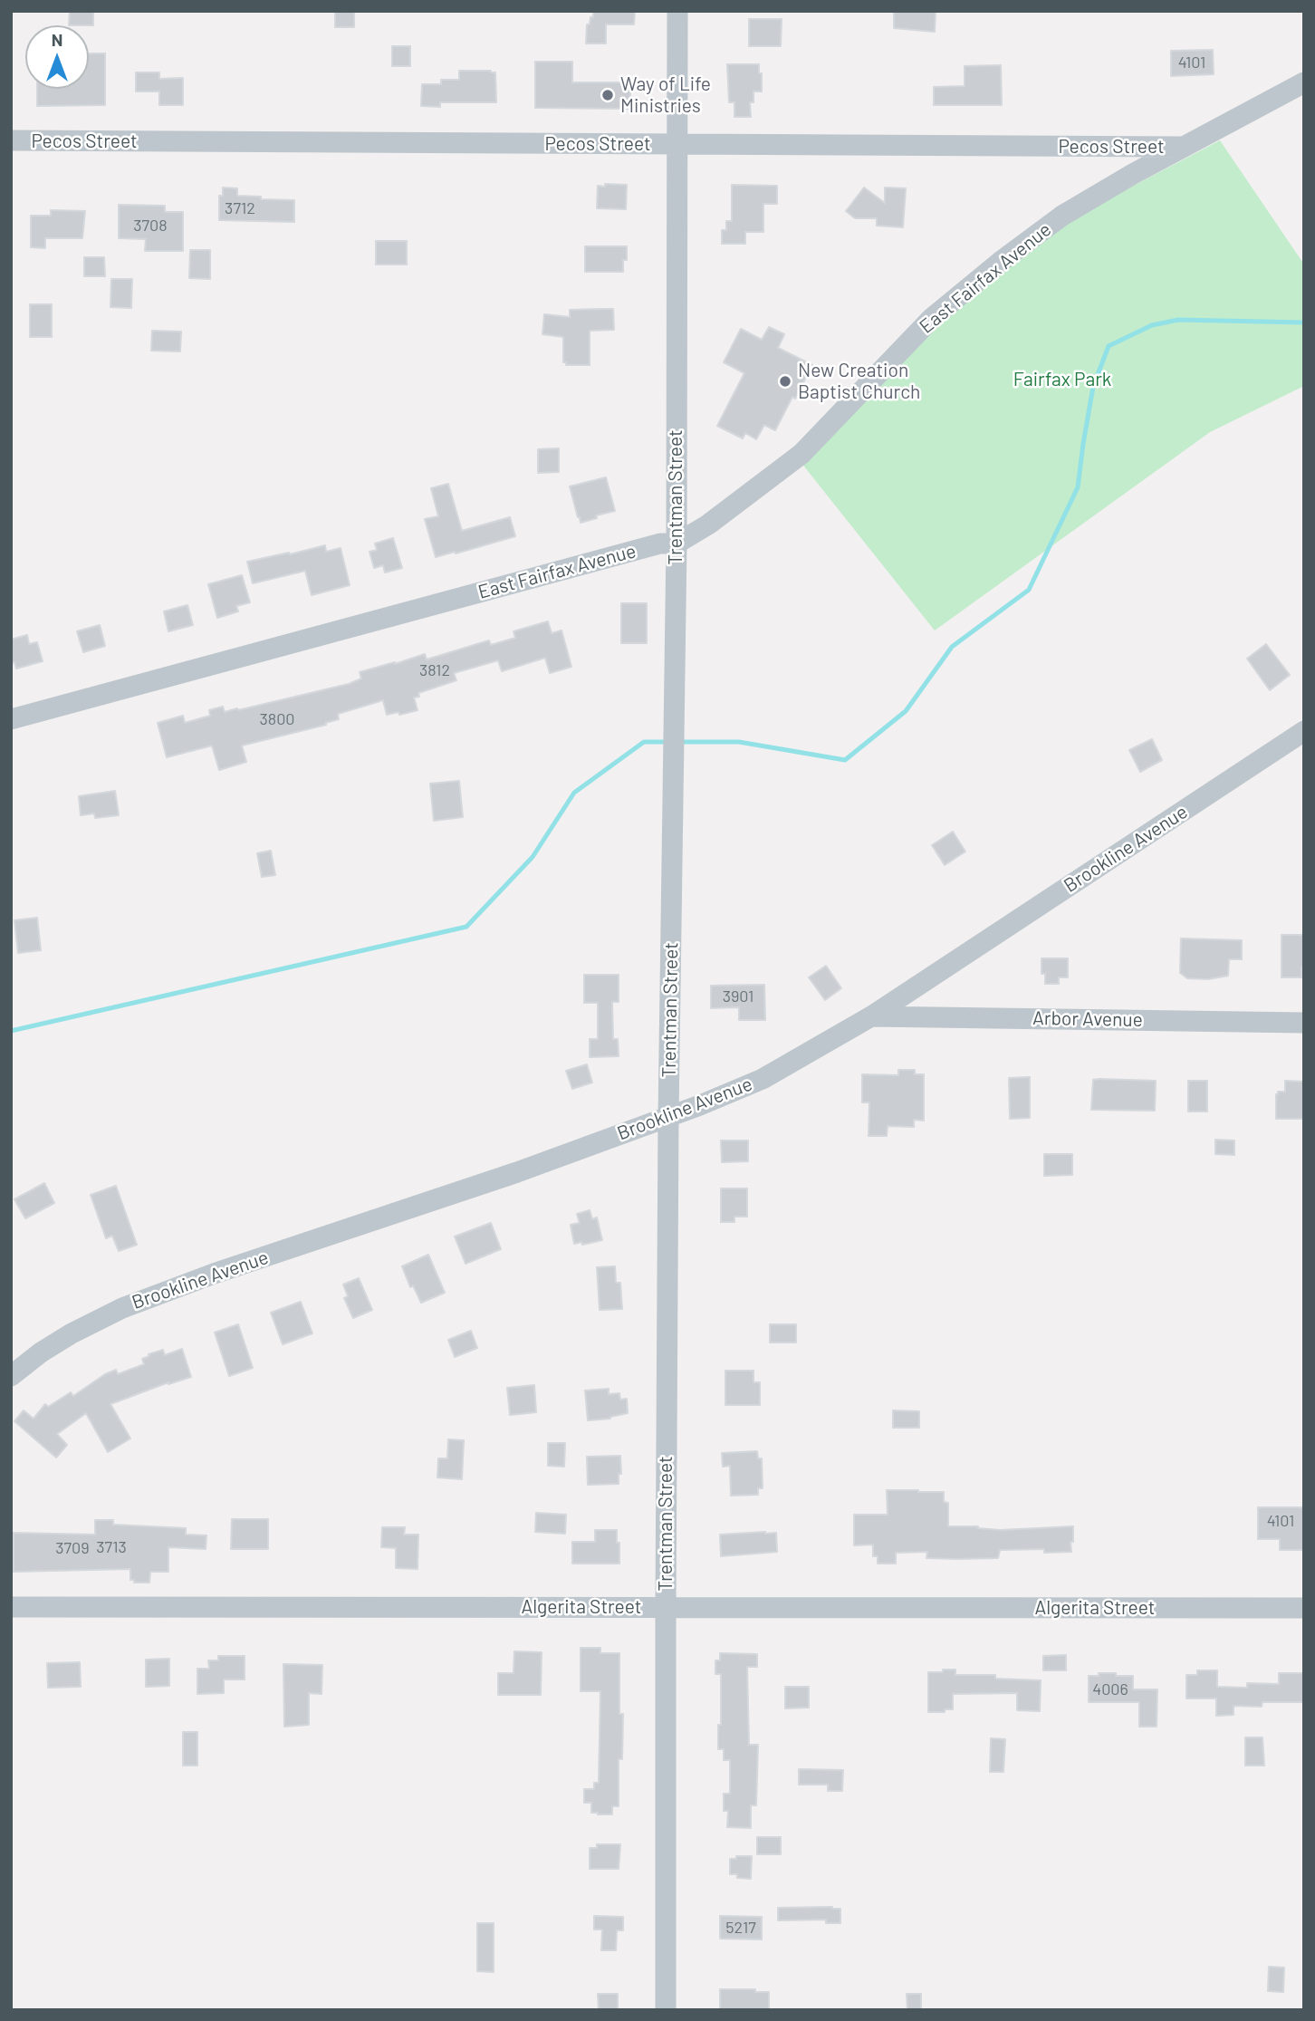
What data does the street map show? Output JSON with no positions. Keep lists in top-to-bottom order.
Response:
{
  "streets": {
    "street": [
      "Pecos Street",
      "East Fairfax Avenue",
      "Trentman Street",
      "Brookline Avenue",
      "Arbor Avenue",
      "Algerita Street"
    ]
  },
  "crossings": [
    ["Pecos Street", "East Fairfax Avenue"],
    ["Pecos Street", "Trentman Street"],
    ["East Fairfax Avenue", "Trentman Street"],
    ["Trentman Street", "Brookline Avenue"],
    ["Trentman Street", "Algerita Street"],
    ["Brookline Avenue", "Arbor Avenue"]
  ],
  "parks": ["Fairfax Park"],
  "places": ["Way of Life Ministries", "New Creation Baptist Church"],
  "house_numbers": [
    "4101",
    "3712",
    "3708",
    "3812",
    "3800",
    "3901",
    "4101",
    "3713",
    "3709",
    "4006",
    "5217"
  ],
  "north": "top"
}
